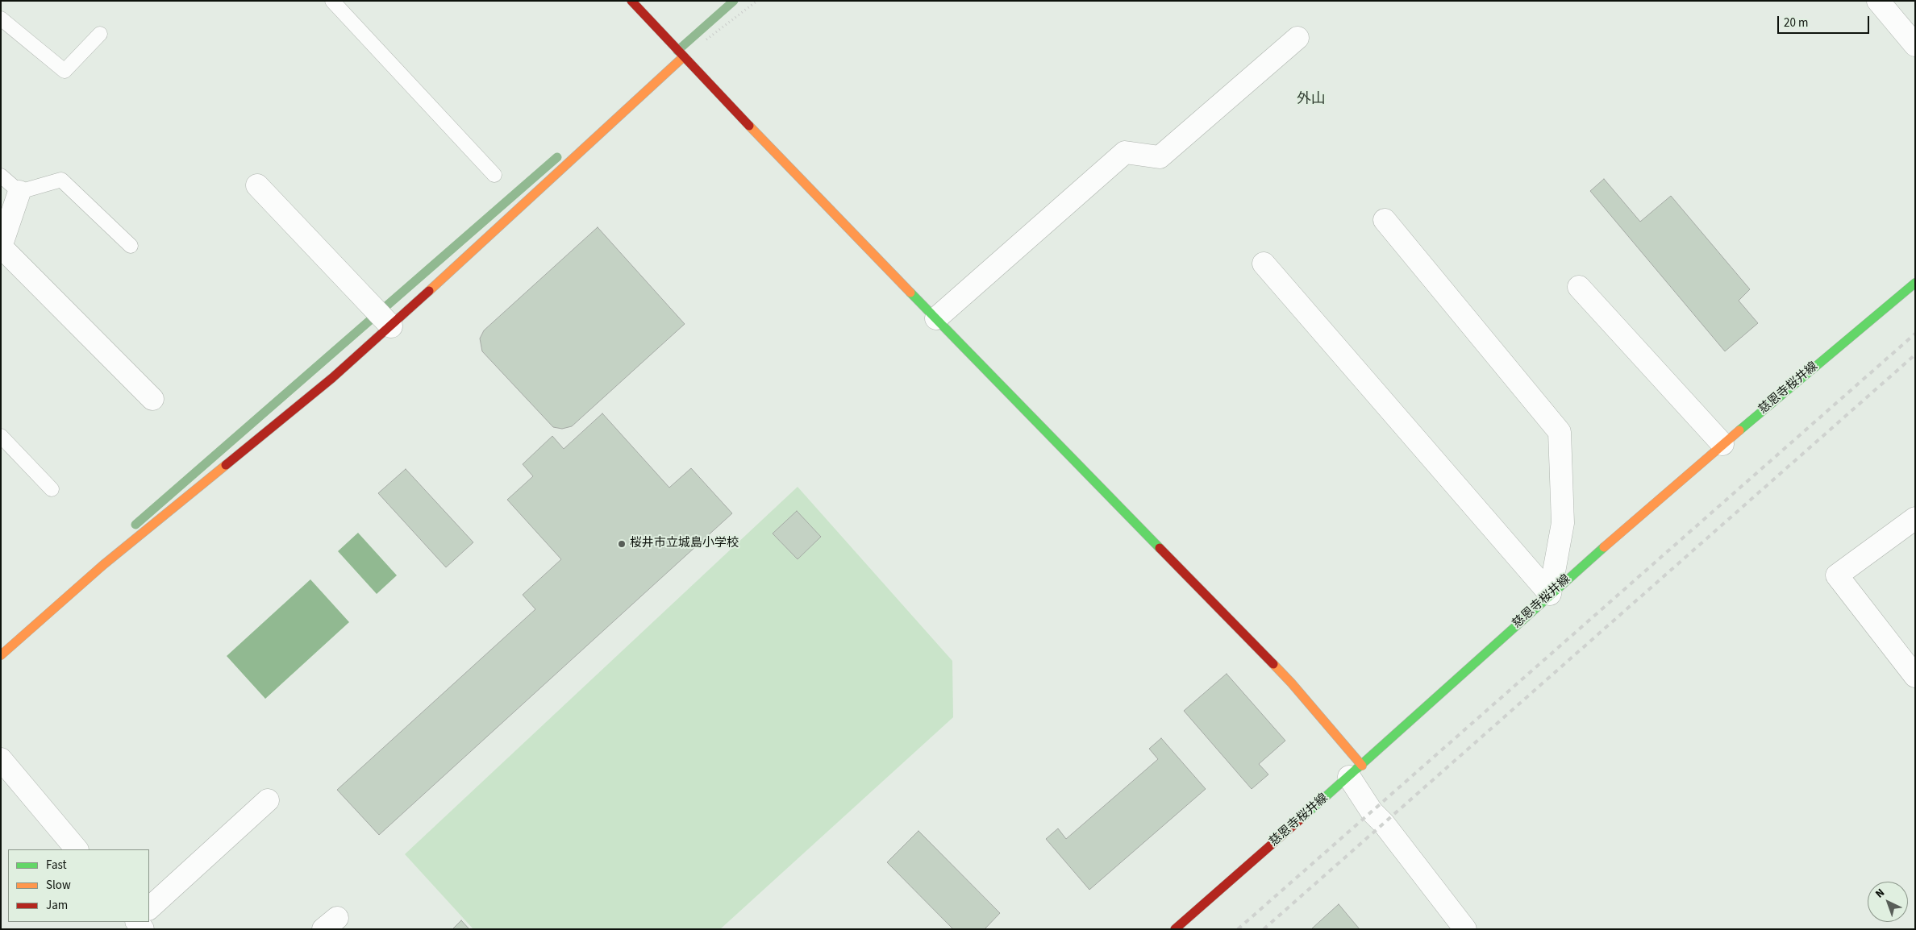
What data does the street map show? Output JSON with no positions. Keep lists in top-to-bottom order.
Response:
{
  "streets": {
    "street": ["慈恩寺桜井線"]
  },
  "districts": ["外山"],
  "places": ["桜井市立城島小学校"],
  "legend": ["Fast", "Slow", "Jam"],
  "scale_bar": "20 m",
  "north": "top left"
}
